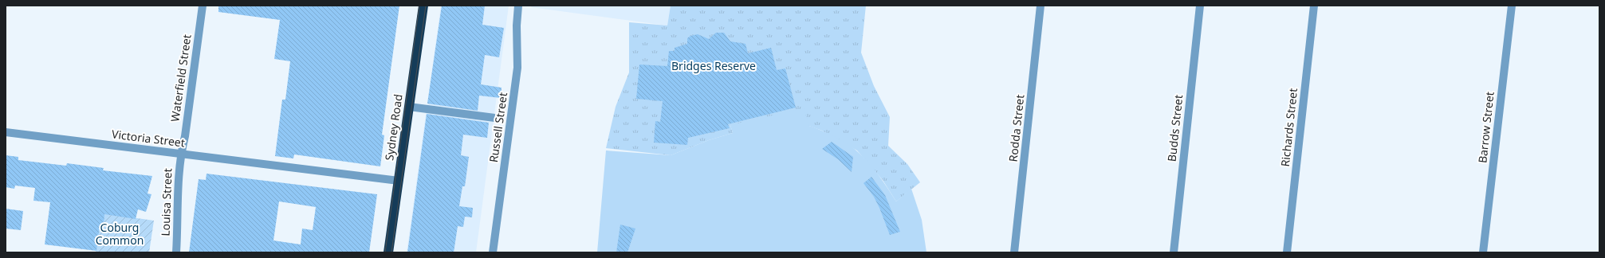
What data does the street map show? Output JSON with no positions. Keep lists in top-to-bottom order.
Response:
{
  "streets": {
    "highway": ["Sydney Road"],
    "street": [
      "Waterfield Street",
      "Russell Street",
      "Richards Street",
      "Barrow Street",
      "Rodda Street",
      "Budds Street",
      "Victoria Street",
      "Louisa Street"
    ]
  },
  "crossings": [
    ["Waterfield Street", "Victoria Street"],
    ["Waterfield Street", "Louisa Street"],
    ["Sydney Road", "Victoria Street"],
    ["Victoria Street", "Louisa Street"]
  ],
  "parks": ["Bridges Reserve", "Coburg Common"]
}
